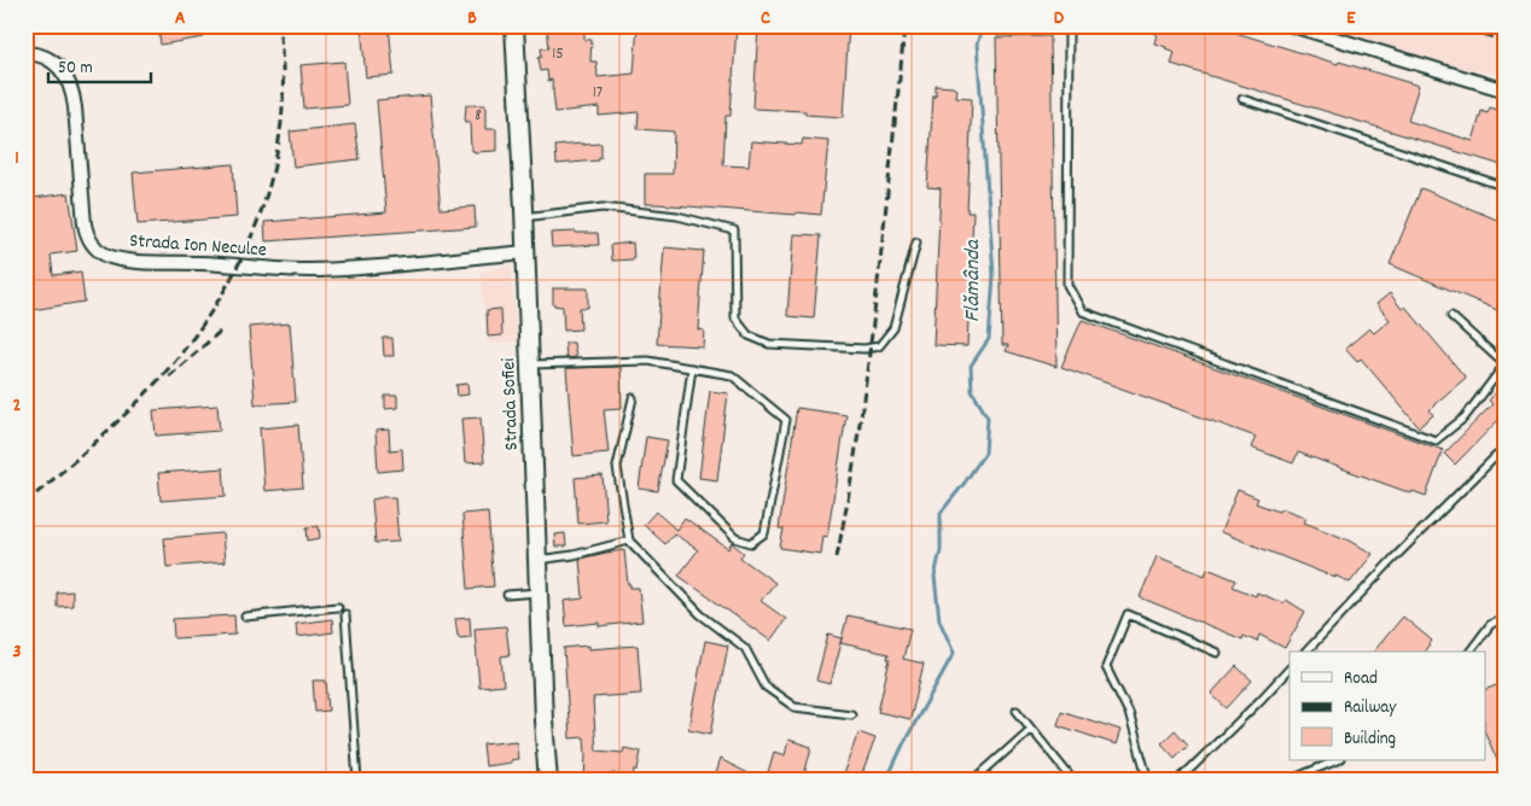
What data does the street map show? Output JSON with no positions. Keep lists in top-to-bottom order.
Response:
{
  "streets": {
    "street": ["Strada Ion Neculce", "Strada Sofiei"]
  },
  "crossings": [
    ["Strada Ion Neculce", "Strada Sofiei"]
  ],
  "water": ["Flămânda"],
  "house_numbers": ["15", "17", "8"],
  "legend": ["Road", "Railway", "Building"],
  "scale_bar": "50 m",
  "grid": {
    "columns": [
      "A",
      "B",
      "C",
      "D",
      "E"
    ],
    "rows": ["1", "2", "3"]
  }
}
